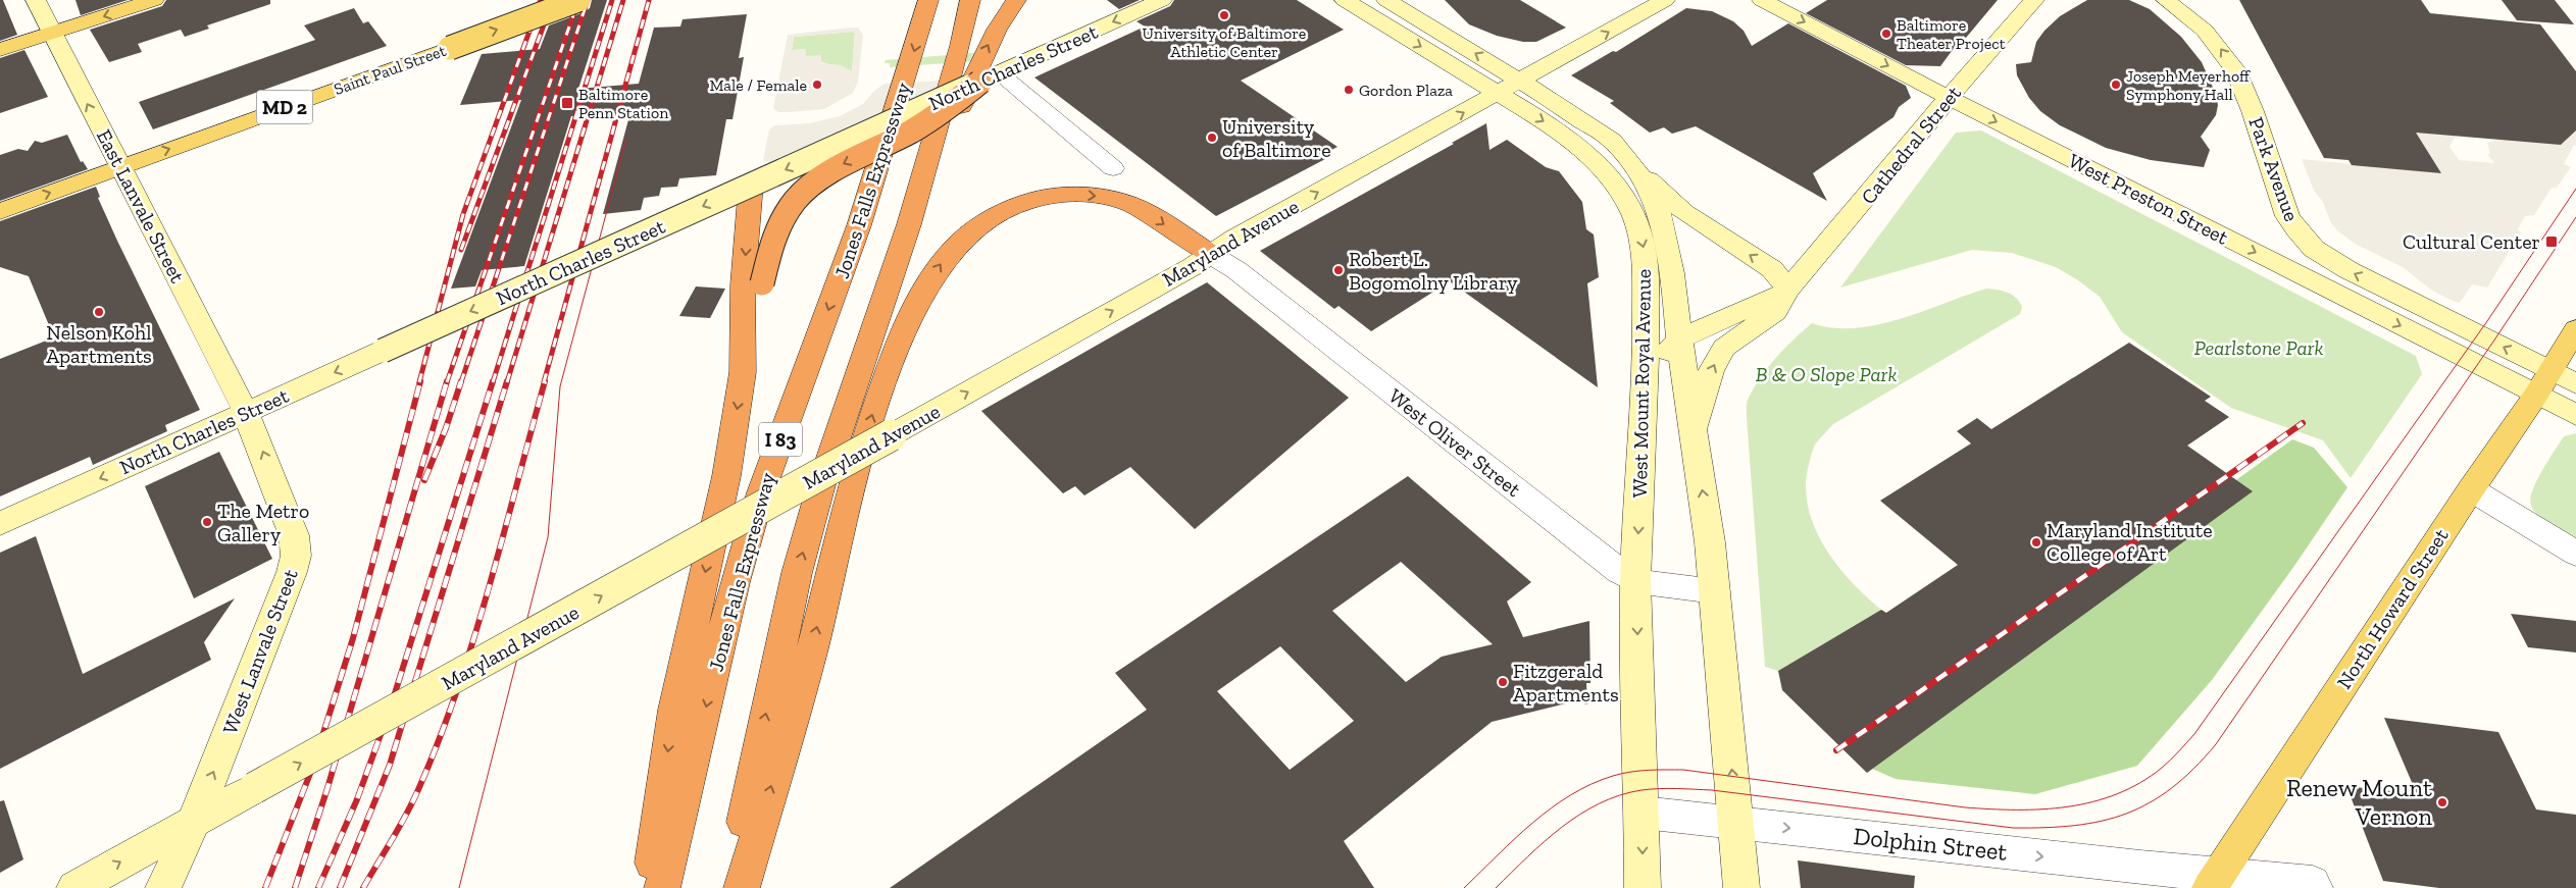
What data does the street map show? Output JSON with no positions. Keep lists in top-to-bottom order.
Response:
{
  "streets": {
    "highway": ["Jones Falls Expressway", "I 83"],
    "main road": [
      "North Charles Street",
      "Saint Paul Street",
      "MD 2",
      "Cathedral Street",
      "Park Avenue",
      "West Preston Street",
      "East Lanvale Street",
      "Maryland Avenue",
      "West Mount Royal Avenue",
      "North Howard Street",
      "West Lanvale Street"
    ],
    "street": ["West Oliver Street", "Dolphin Street"]
  },
  "crossings": [
    ["North Charles Street", "East Lanvale Street"],
    ["North Charles Street", "West Lanvale Street"],
    ["Saint Paul Street", "East Lanvale Street"],
    ["Cathedral Street", "West Preston Street"],
    ["Cathedral Street", "West Mount Royal Avenue"],
    ["Park Avenue", "North Howard Street"],
    ["West Preston Street", "North Howard Street"],
    ["East Lanvale Street", "West Lanvale Street"],
    ["Maryland Avenue", "West Mount Royal Avenue"],
    ["Maryland Avenue", "West Oliver Street"],
    ["Maryland Avenue", "West Lanvale Street"],
    ["West Mount Royal Avenue", "West Oliver Street"],
    ["West Mount Royal Avenue", "Dolphin Street"],
    ["North Howard Street", "Dolphin Street"]
  ],
  "one_way": [
    "North Charles Street",
    "Saint Paul Street",
    "Park Avenue",
    "West Preston Street",
    "Maryland Avenue",
    "West Lanvale Street",
    "Dolphin Street"
  ],
  "parks": ["Pearlstone Park", "B & O Slope Park"],
  "places": {
    "other": [
      "University of Baltimore Athletic Center",
      "Baltimore Theater Project",
      "Male / Female",
      "Joseph Meyerhoff Symphony Hall",
      "Gordon Plaza",
      "University of Baltimore",
      "Robert L. Bogomolny Library",
      "Nelson Kohl Apartments",
      "The Metro Gallery",
      "Maryland Institute College of Art",
      "Fitzgerald Apartments",
      "Renew Mount Vernon"
    ],
    "transit": ["Baltimore Penn Station", "Cultural Center"]
  }
}
